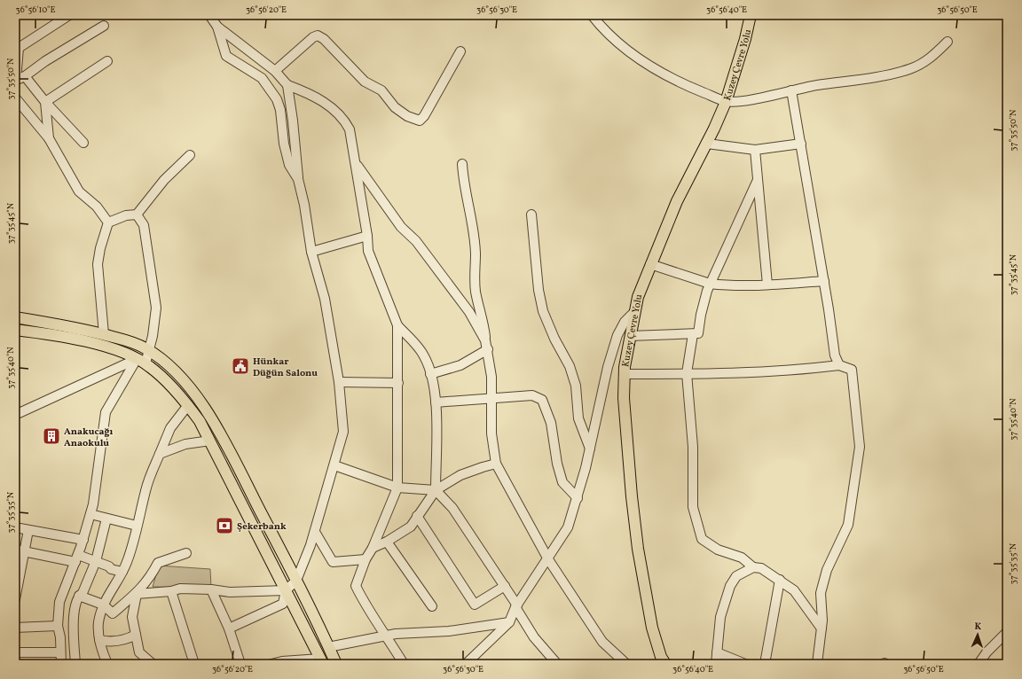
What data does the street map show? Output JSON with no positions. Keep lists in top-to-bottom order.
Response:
{
  "streets": {
    "main road": ["Kuzey Çevre Yolu"]
  },
  "places": {
    "public building": ["Hünkar Düğün Salonu"],
    "building": ["Anakucağı Anaokulu"],
    "bank": ["Şekerbank"]
  },
  "north": "top",
  "coordinates": [
    "36°56'10\"E",
    "36°56'20\"E",
    "36°56'30\"E",
    "36°56'40\"E",
    "36°56'50\"E",
    "37°35'50\"N",
    "37°35'45\"N",
    "37°35'40\"N",
    "37°35'35\"N"
  ]
}
